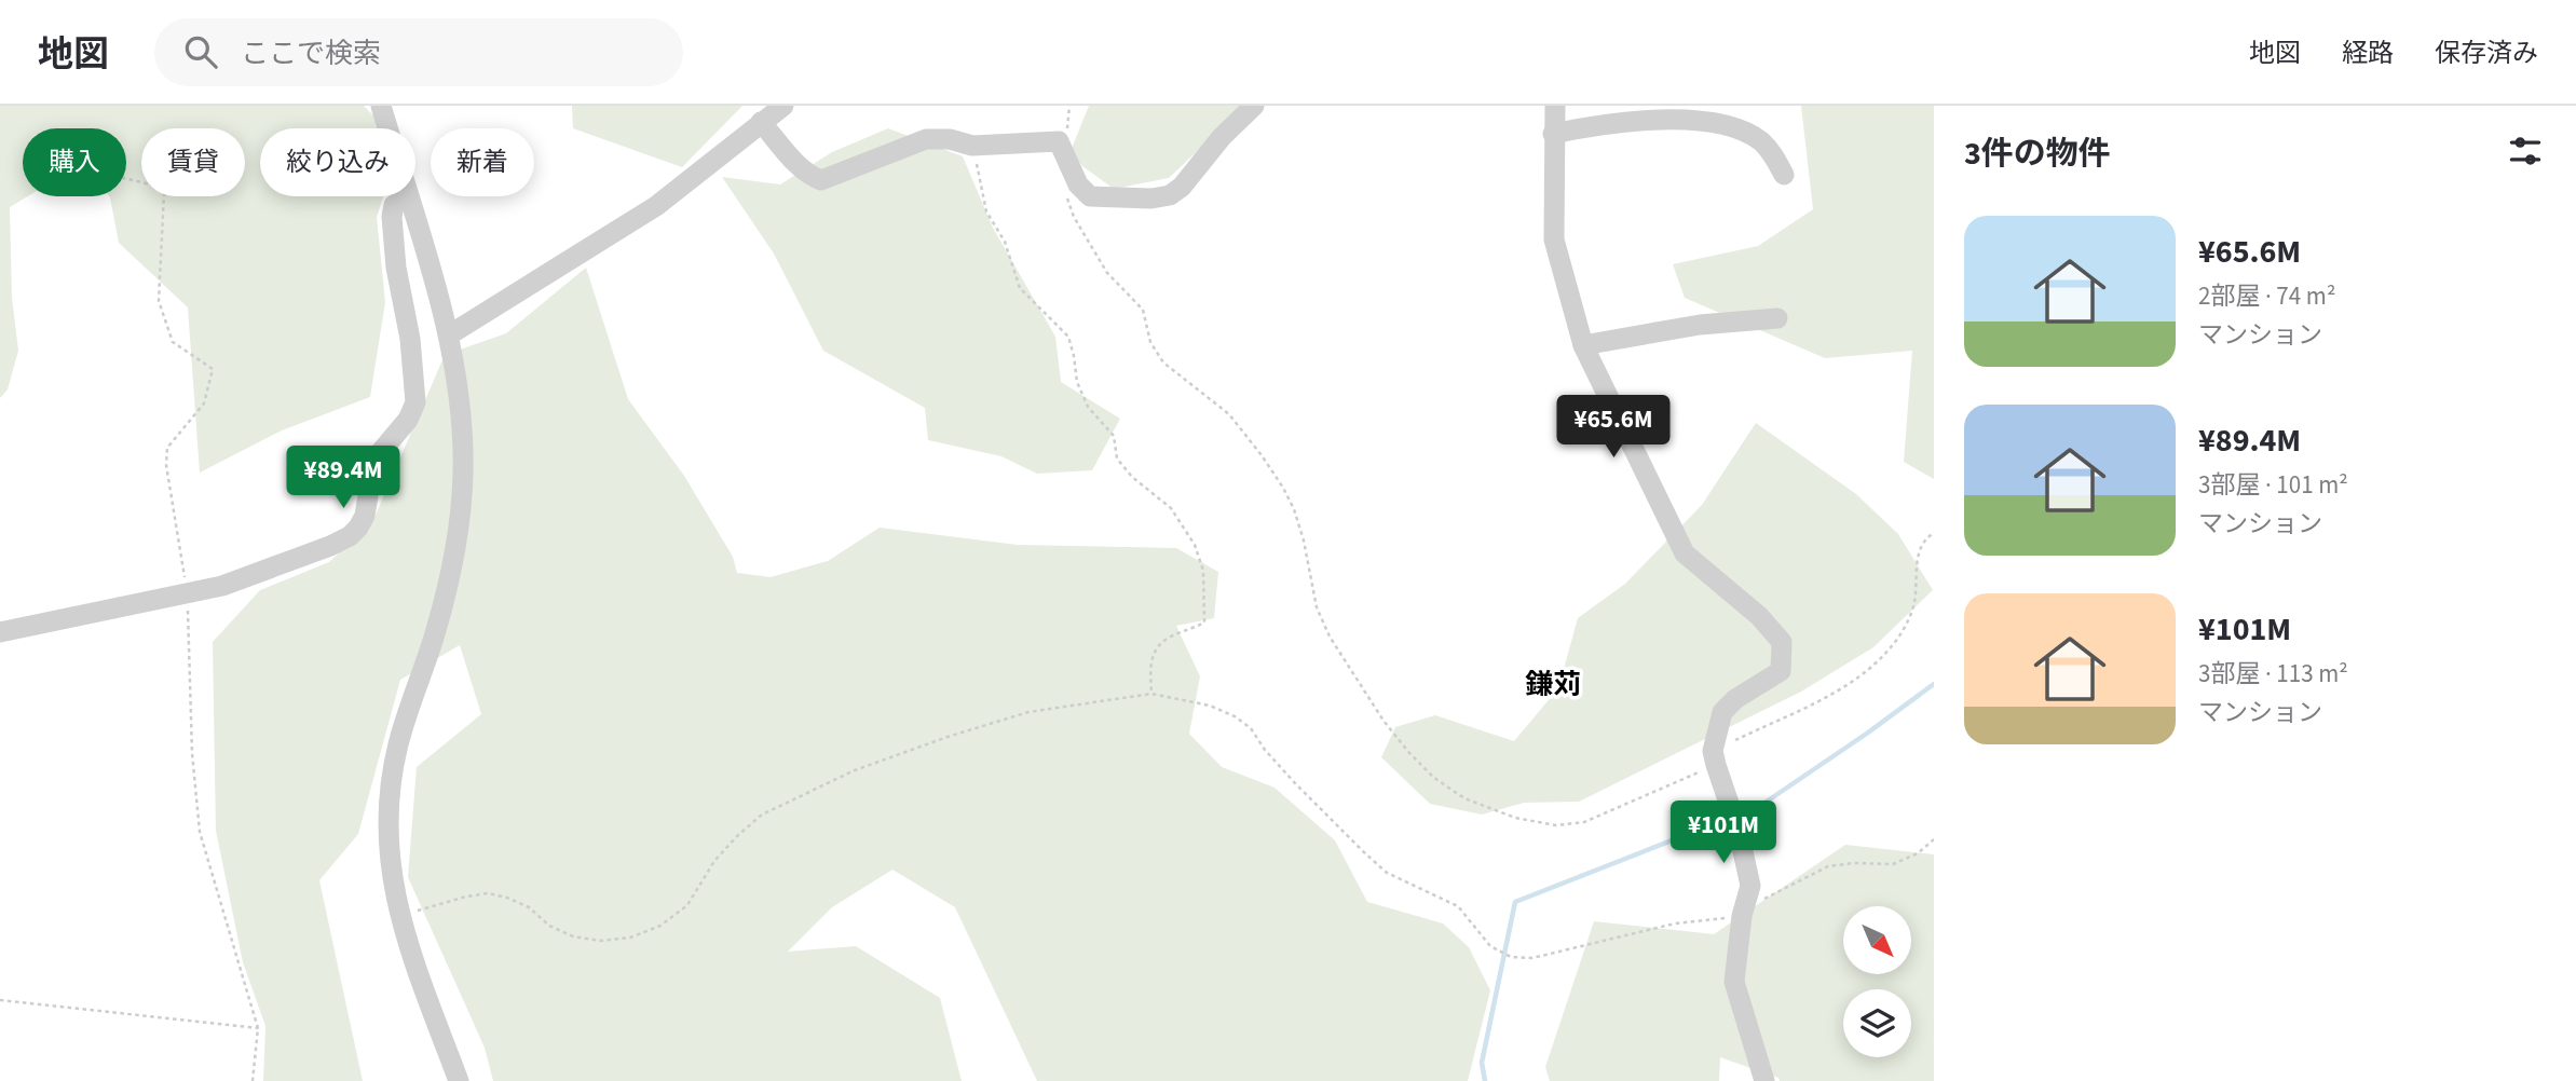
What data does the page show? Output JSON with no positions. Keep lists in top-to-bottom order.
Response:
{
  "districts": ["鎌苅"],
  "north": "bottom right",
  "page": {
    "header": "地図",
    "search": "ここで検索",
    "nav": ["地図", "経路", "保存済み"],
    "heading": "3件の物件",
    "chip": [
      "購入",
      "賃貸",
      "絞り込み",
      "新着"
    ],
    "list": [
      {
        "name": "¥65.6M",
        "note": "2部屋 · 74 m² · マンション"
      },
      {
        "name": "¥89.4M",
        "note": "3部屋 · 101 m² · マンション"
      },
      {
        "name": "¥101M",
        "note": "3部屋 · 113 m² · マンション"
      }
    ],
    "price": ["¥65.6M", "¥89.4M", "¥101M"]
  }
}
